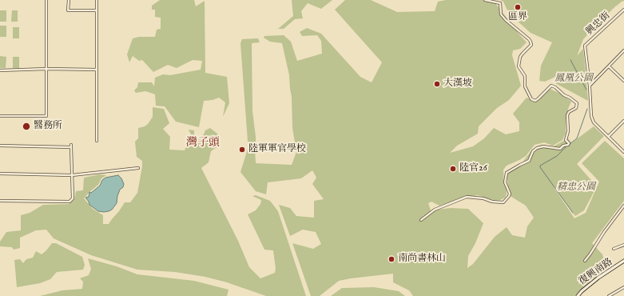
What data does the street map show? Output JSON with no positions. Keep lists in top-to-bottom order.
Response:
{
  "streets": {
    "street": ["興忠街", "復興南路"]
  },
  "districts": ["灣子頭"],
  "parks": ["鳳凰公園", "精忠公園"],
  "places": [
    "區界",
    "大漢坡",
    "醫務所",
    "陸軍軍官學校",
    "陸官26",
    "南尚書林山"
  ]
}
